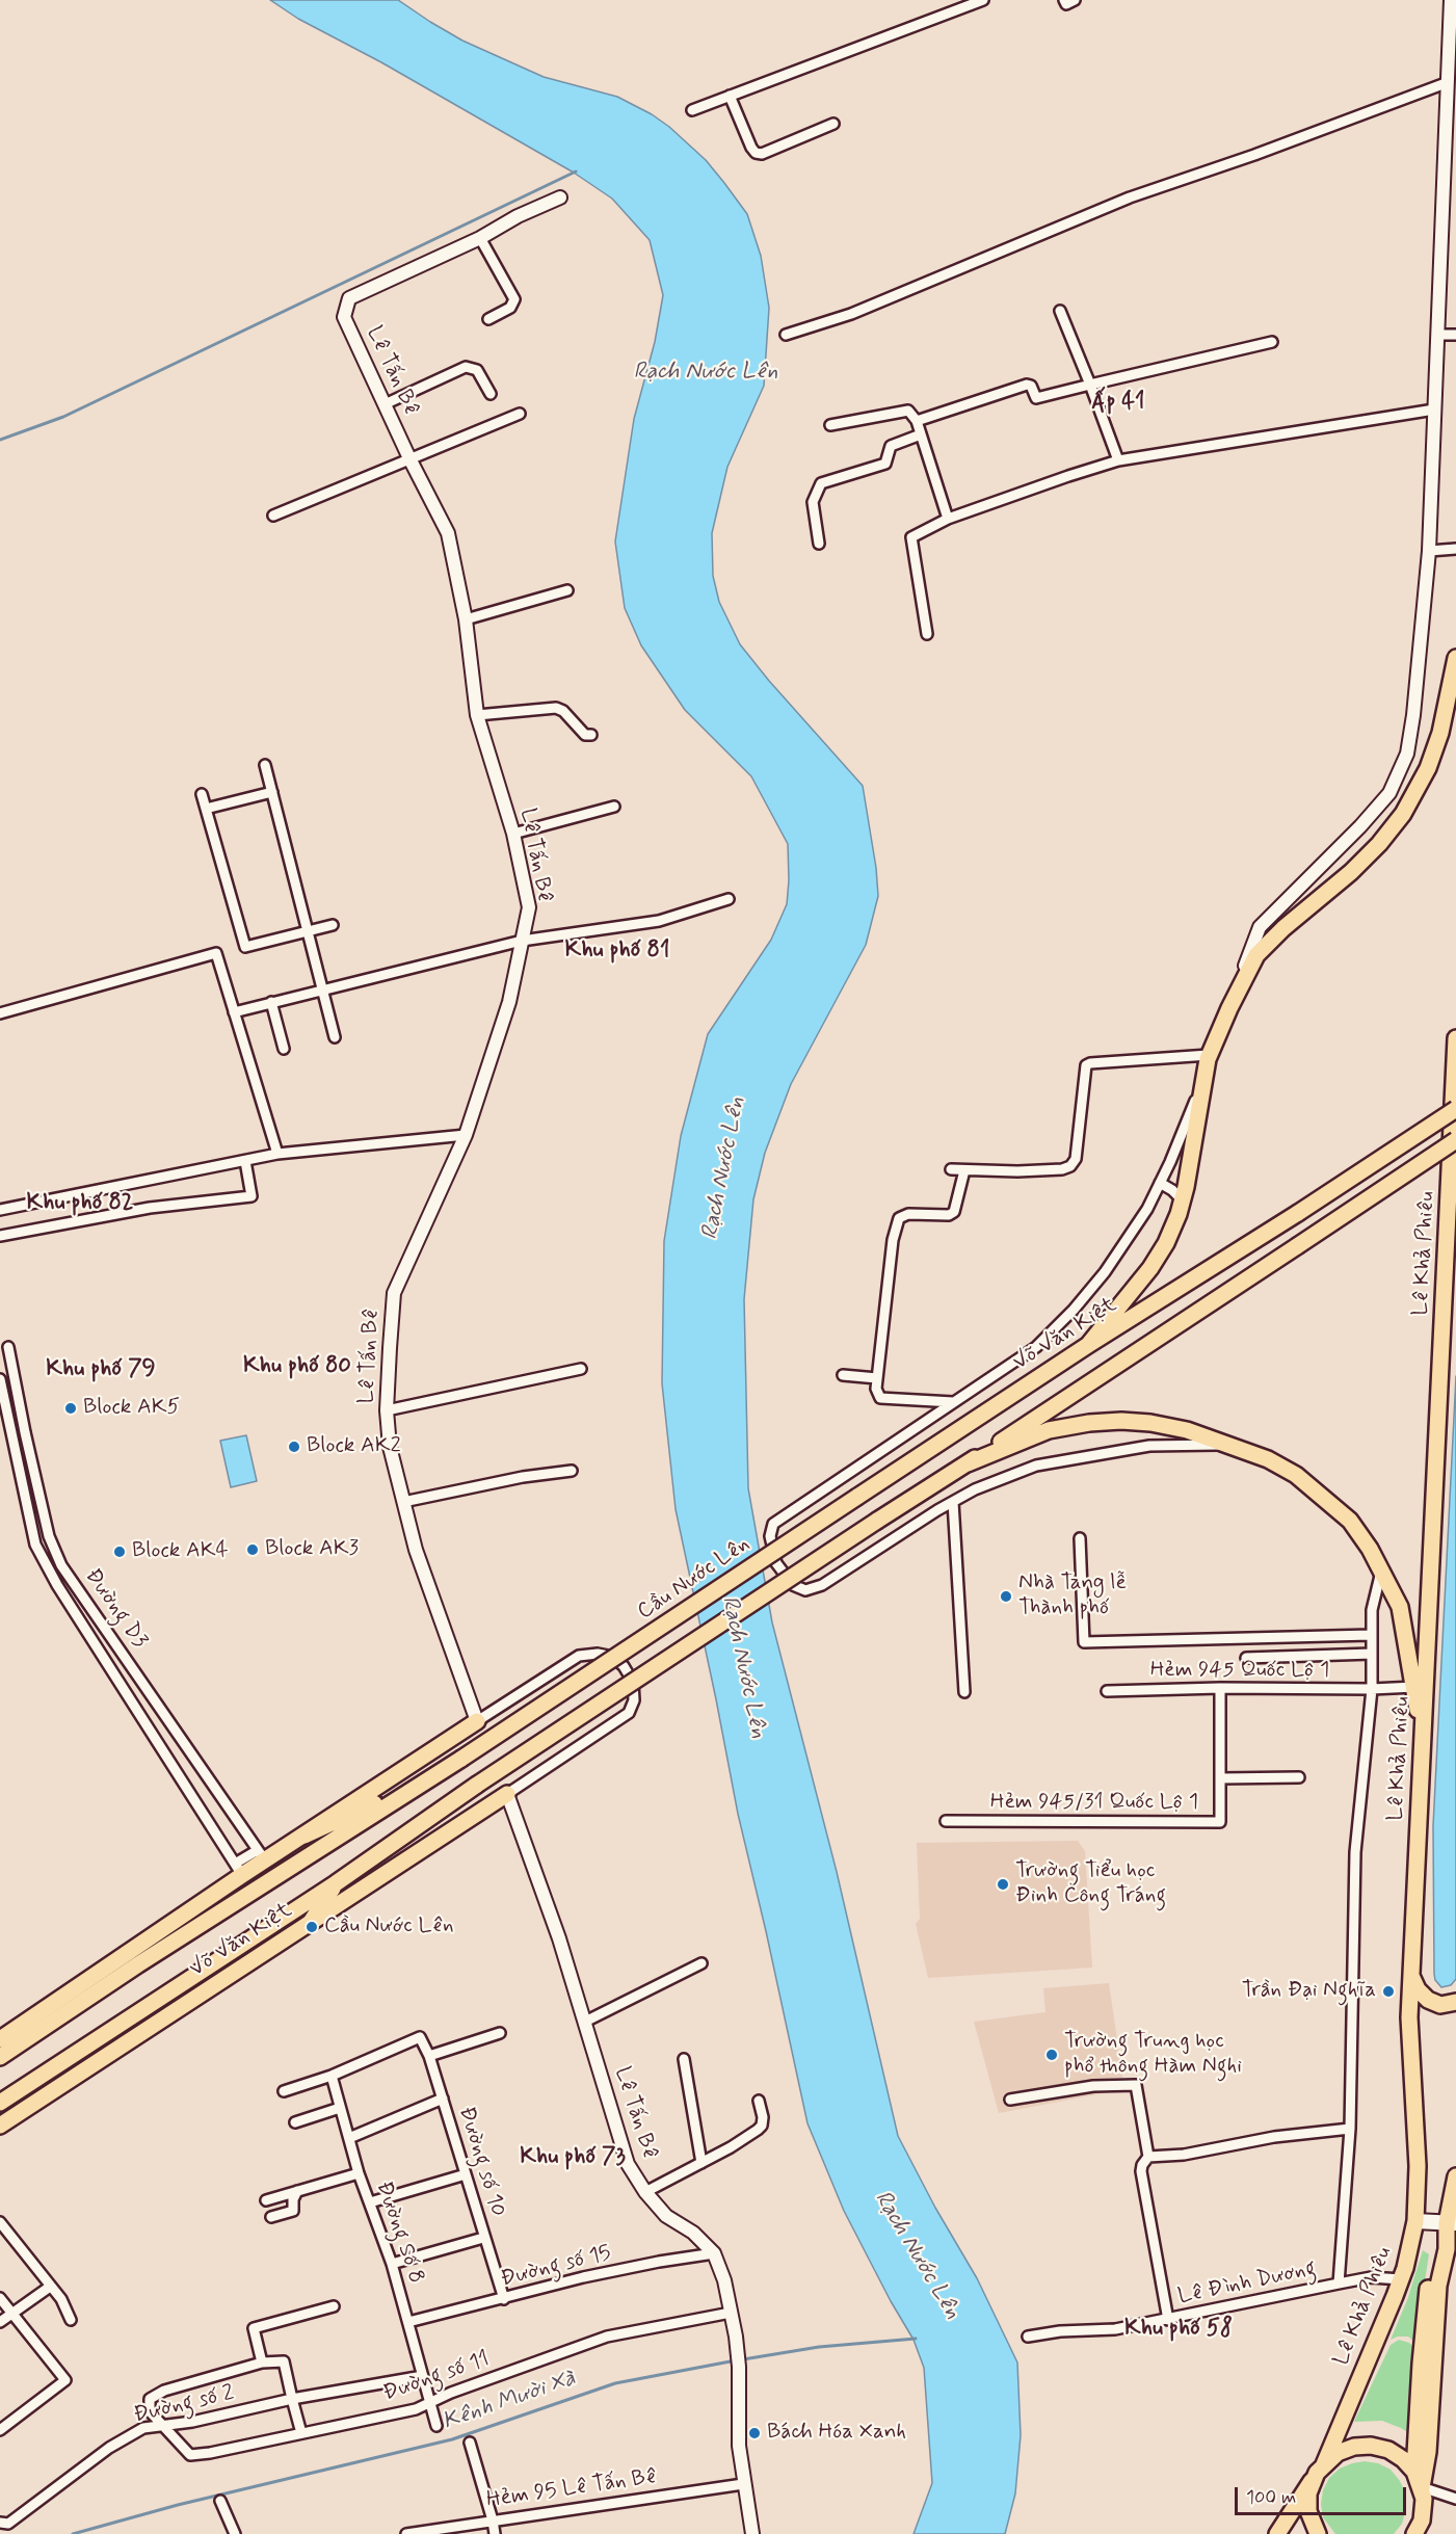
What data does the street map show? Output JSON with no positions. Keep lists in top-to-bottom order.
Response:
{
  "streets": {
    "main road": ["Lê Khả Phiêu", "Võ Văn Kiệt", "Cầu Nước Lên"],
    "street": [
      "Lê Tấn Bê",
      "Đường D3",
      "Hẻm 945 Quốc Lộ 1",
      "Hẻm 945/31 Quốc Lộ 1",
      "Đường số 10",
      "Đường Số 8",
      "Đường số 15",
      "Lê Đình Dương",
      "Đường số 11",
      "Đường số 2",
      "Hẻm 95 Lê Tấn Bê"
    ]
  },
  "crossings": [
    ["Lê Tấn Bê", "Võ Văn Kiệt"],
    ["Lê Tấn Bê", "Đường số 15"],
    ["Lê Tấn Bê", "Đường số 11"],
    ["Lê Tấn Bê", "Hẻm 95 Lê Tấn Bê"],
    ["Lê Khả Phiêu", "Lê Đình Dương"],
    ["Võ Văn Kiệt", "Cầu Nước Lên"],
    ["Hẻm 945 Quốc Lộ 1", "Hẻm 945/31 Quốc Lộ 1"],
    ["Đường số 10", "Đường Số 8"],
    ["Đường số 10", "Đường số 15"],
    ["Đường Số 8", "Đường số 15"],
    ["Đường Số 8", "Đường số 11"],
    ["Đường Số 8", "Đường số 2"],
    ["Đường số 11", "Đường số 2"]
  ],
  "districts": [
    "Ấp 41",
    "Khu phố 81",
    "Khu phố 82",
    "Khu phố 80",
    "Khu phố 79",
    "Khu phố 73",
    "Khu phố 58"
  ],
  "water": ["Rạch Nước Lên", "Kênh Mười Xà"],
  "places": [
    "Block AK5",
    "Block AK2",
    "Block AK3",
    "Block AK4",
    "Nhà Tang lễ Thành phố",
    "Trường Tiểu học Đinh Công Tráng",
    "Cầu Nước Lên",
    "Trần Đại Nghĩa",
    "Trường Trung học phổ thông Hàm Nghi",
    "Bách Hóa Xanh"
  ],
  "scale_bar": "100 m"
}
